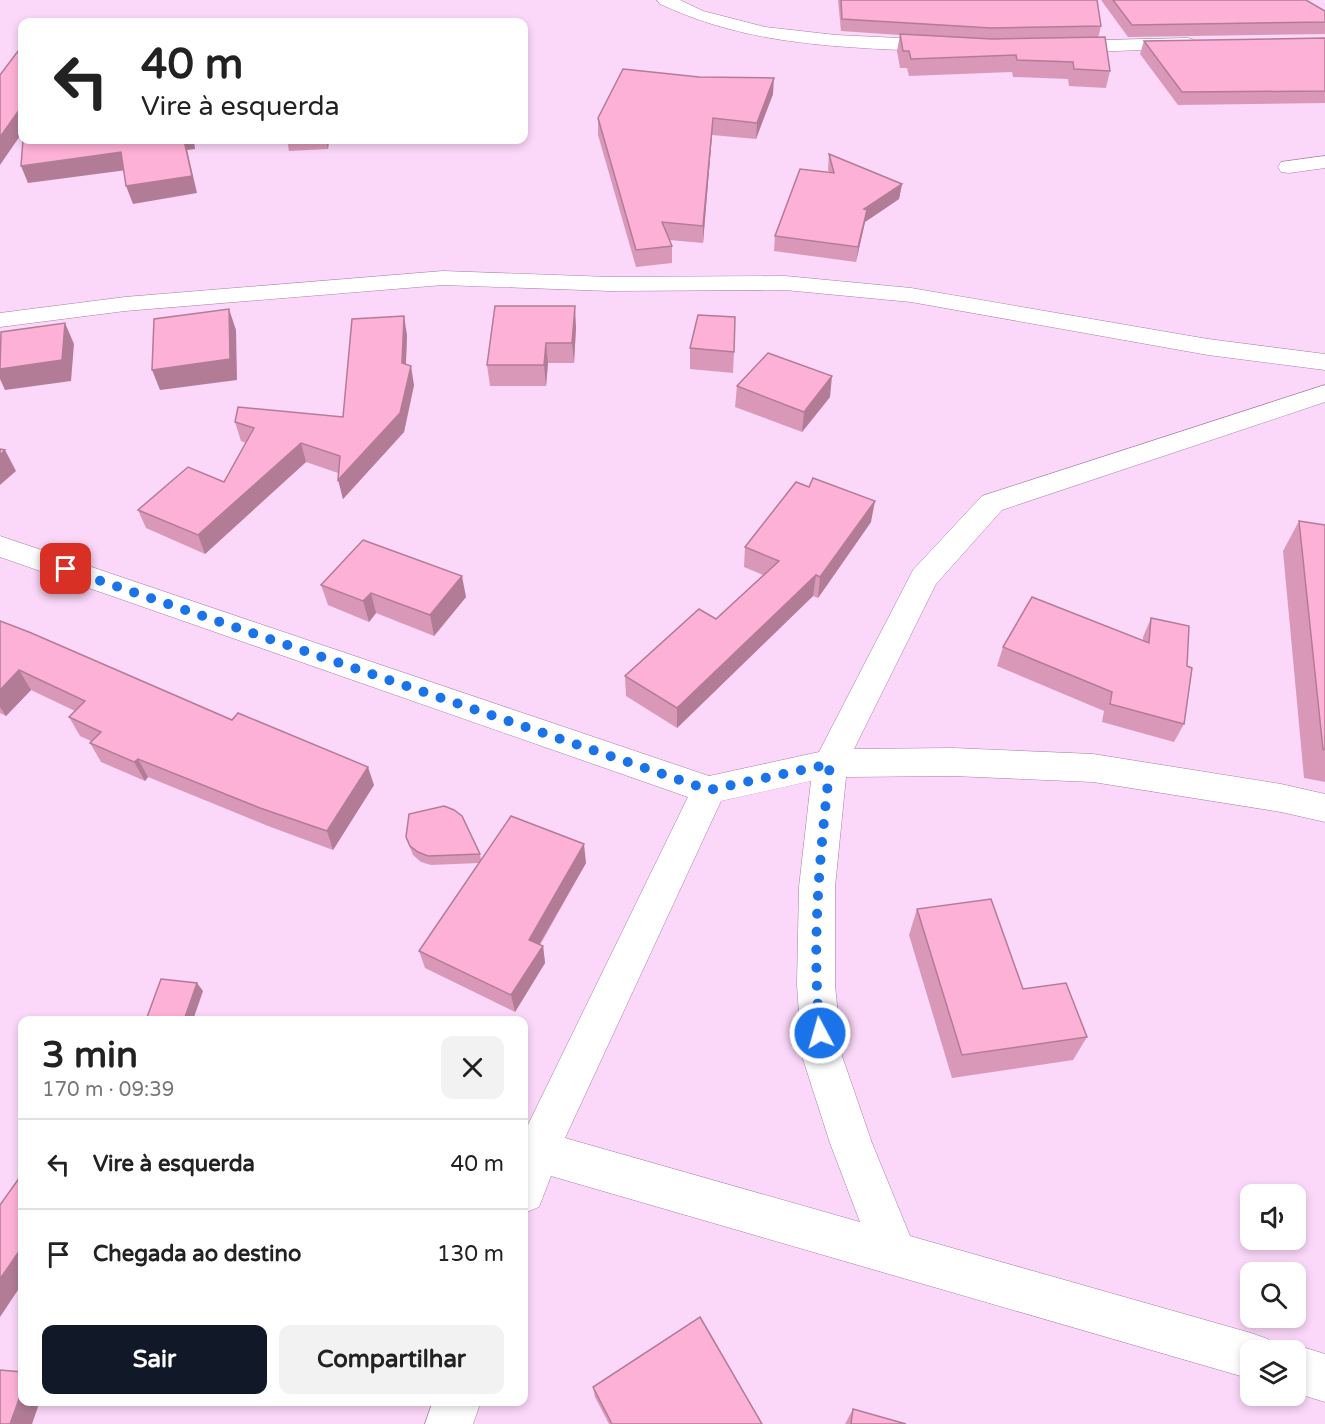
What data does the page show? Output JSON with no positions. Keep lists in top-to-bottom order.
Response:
{
  "page": {
    "turn": ["40 m", "Vire à esquerda"],
    "heading": ["3 min", "170 m · 09:39"],
    "list": [
      {
        "name": "Vire à esquerda",
        "value": "40 m"
      },
      {
        "name": "Chegada ao destino",
        "value": "130 m"
      }
    ],
    "buttons": ["Sair", "Compartilhar"]
  }
}
